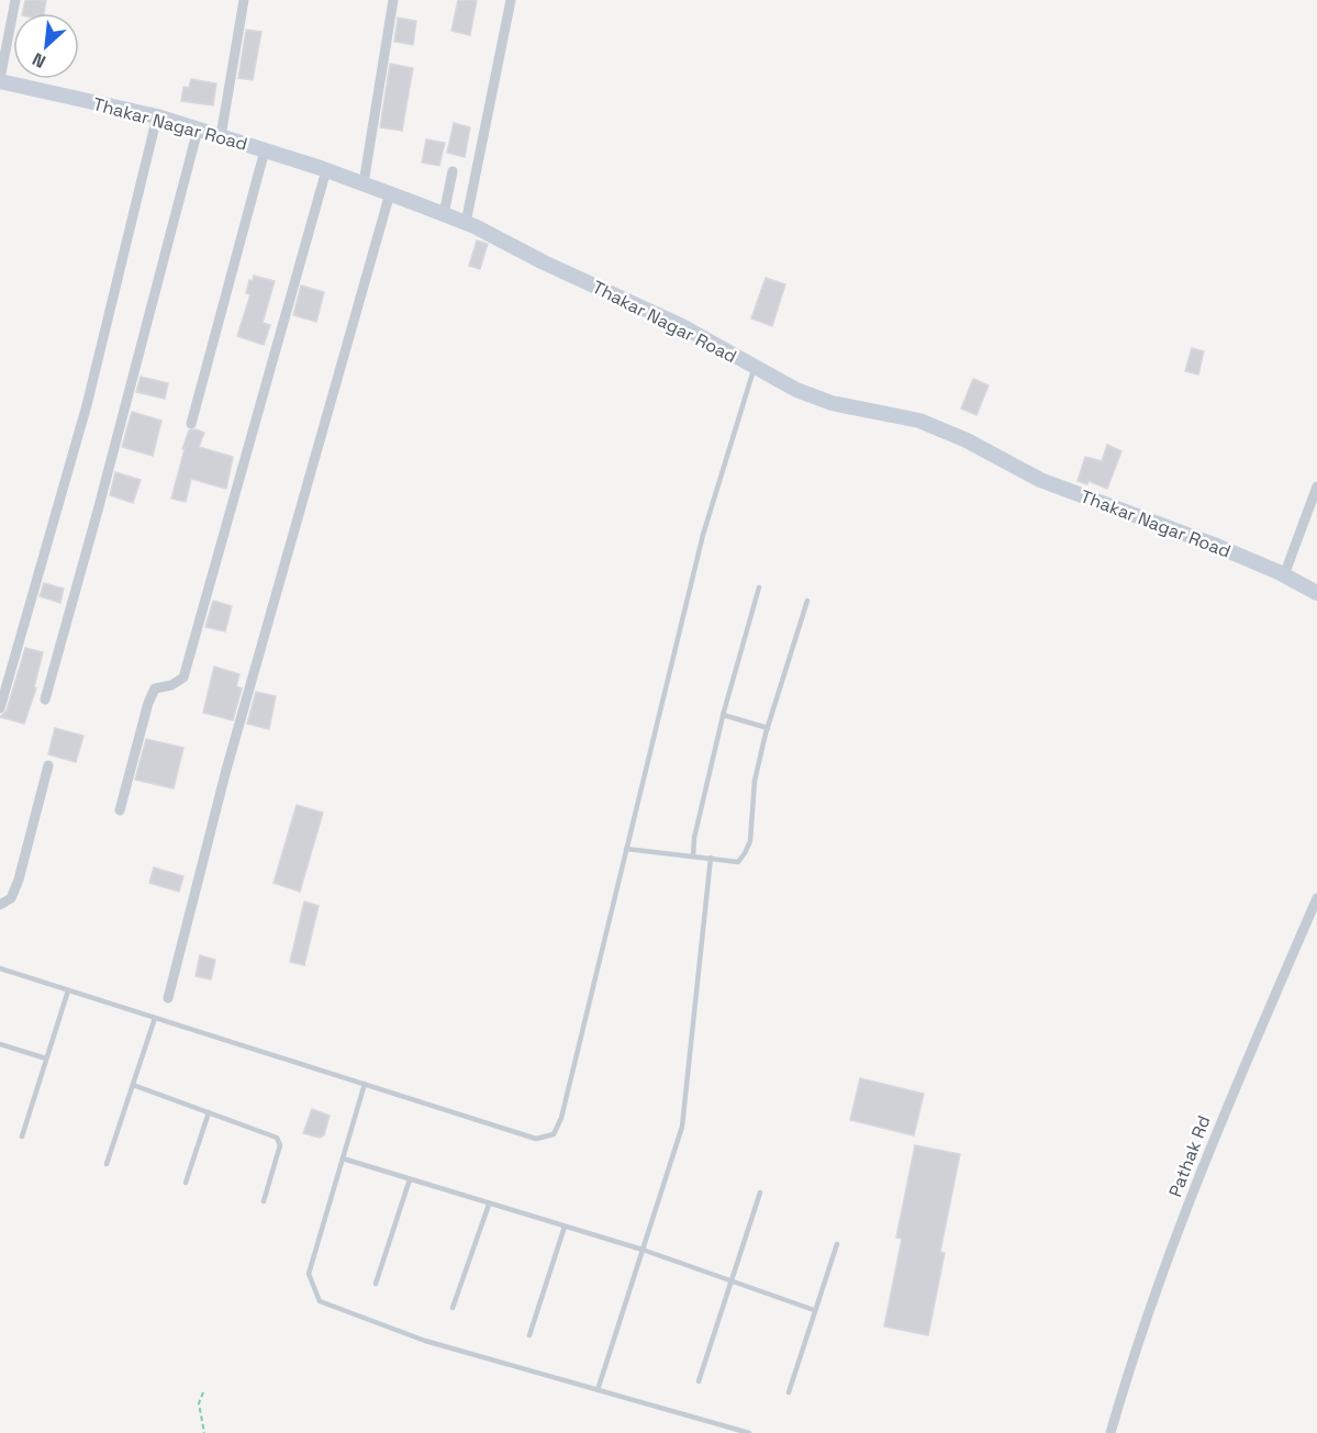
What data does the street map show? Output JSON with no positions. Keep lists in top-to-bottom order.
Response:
{
  "streets": {
    "street": ["Thakar Nagar Road", "Pathak Rd"]
  },
  "north": "bottom left"
}
